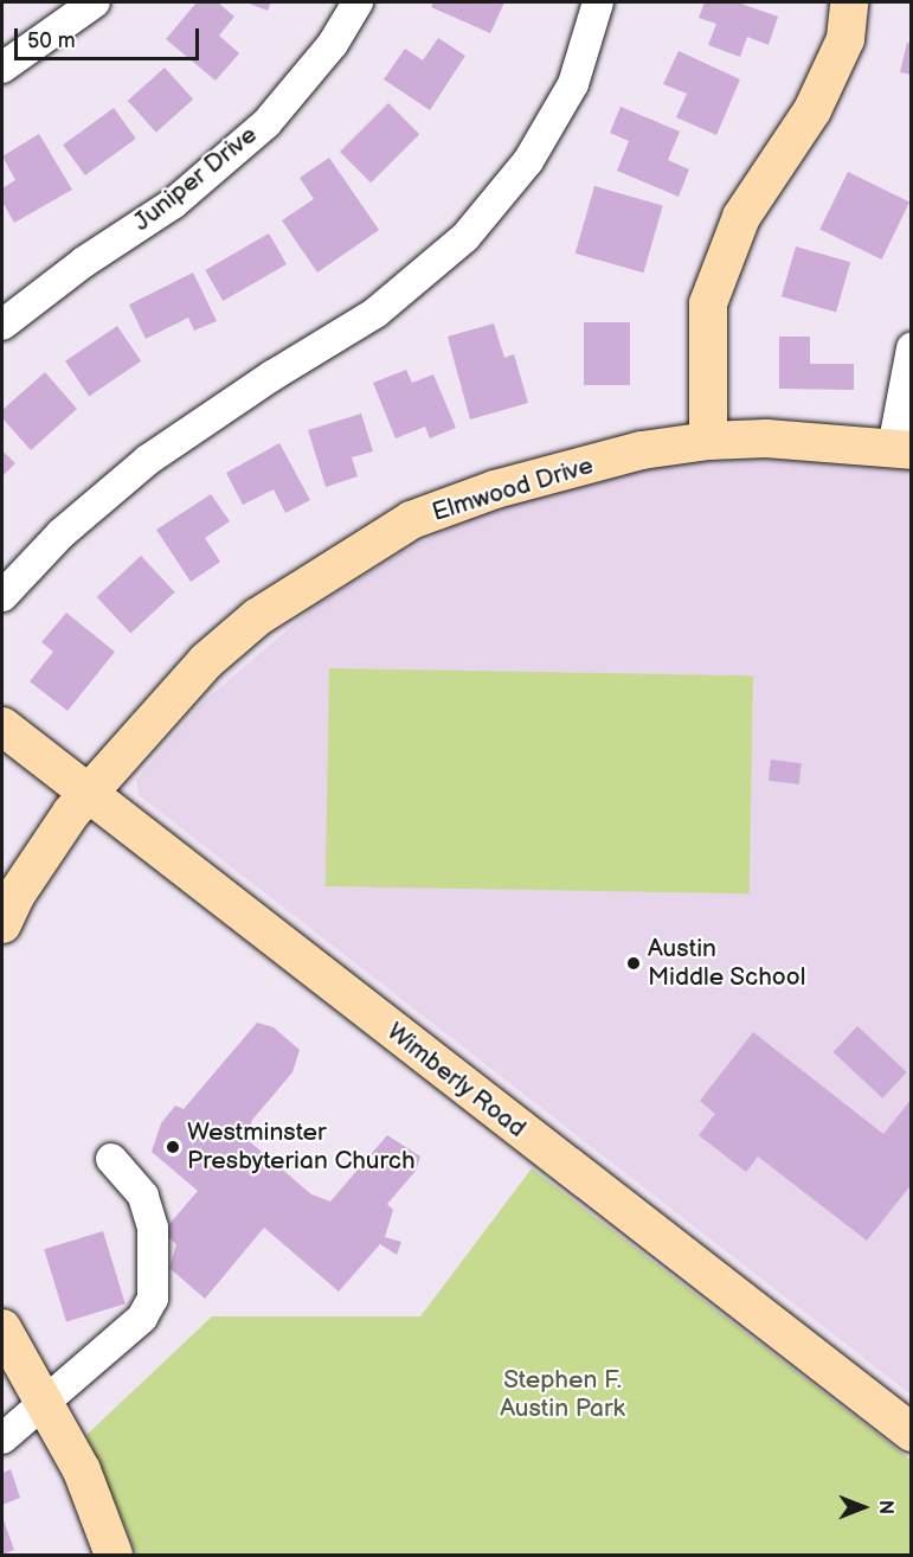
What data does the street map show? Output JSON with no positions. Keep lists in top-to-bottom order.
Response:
{
  "streets": {
    "main road": ["Elmwood Drive", "Wimberly Road"],
    "street": ["Juniper Drive"]
  },
  "crossings": [
    ["Elmwood Drive", "Wimberly Road"]
  ],
  "parks": ["Stephen F. Austin Park"],
  "places": ["Austin Middle School", "Westminster Presbyterian Church"],
  "scale_bar": "50 m",
  "north": "right"
}
